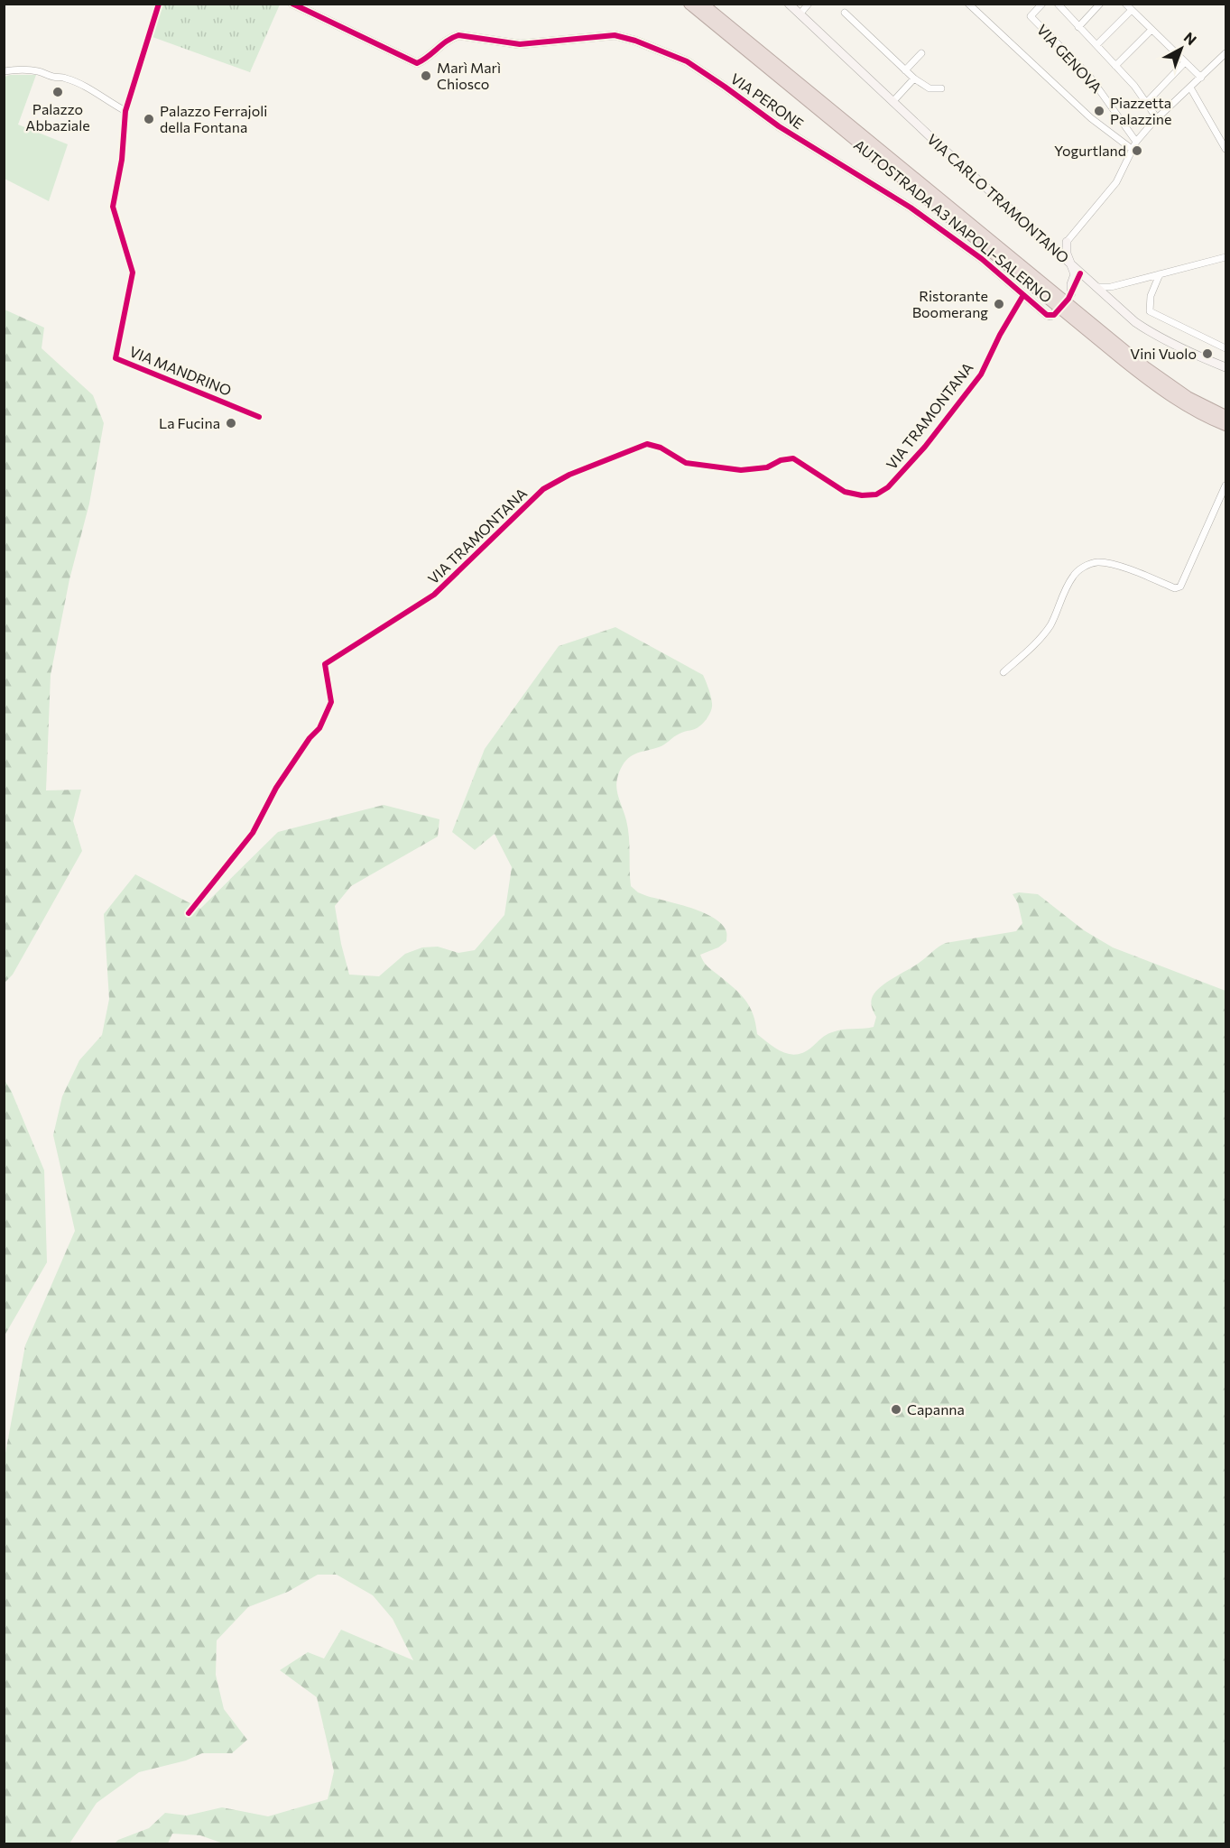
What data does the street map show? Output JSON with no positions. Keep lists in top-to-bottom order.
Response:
{
  "streets": {
    "highway": ["AUTOSTRADA A3 NAPOLI-SALERNO"],
    "street": [
      "VIA GENOVA",
      "VIA PERONE",
      "VIA CARLO TRAMONTANO",
      "VIA MANDRINO",
      "VIA TRAMONTANA"
    ]
  },
  "crossings": [
    ["VIA PERONE", "VIA TRAMONTANA"]
  ],
  "places": [
    "Marì Marì Chiosco",
    "Palazzo Abbaziale",
    "Piazzetta Palazzine",
    "Palazzo Ferrajoli della Fontana",
    "Yogurtland",
    "Ristorante Boomerang",
    "Vini Vuolo",
    "La Fucina",
    "Capanna"
  ],
  "north": "top right"
}
